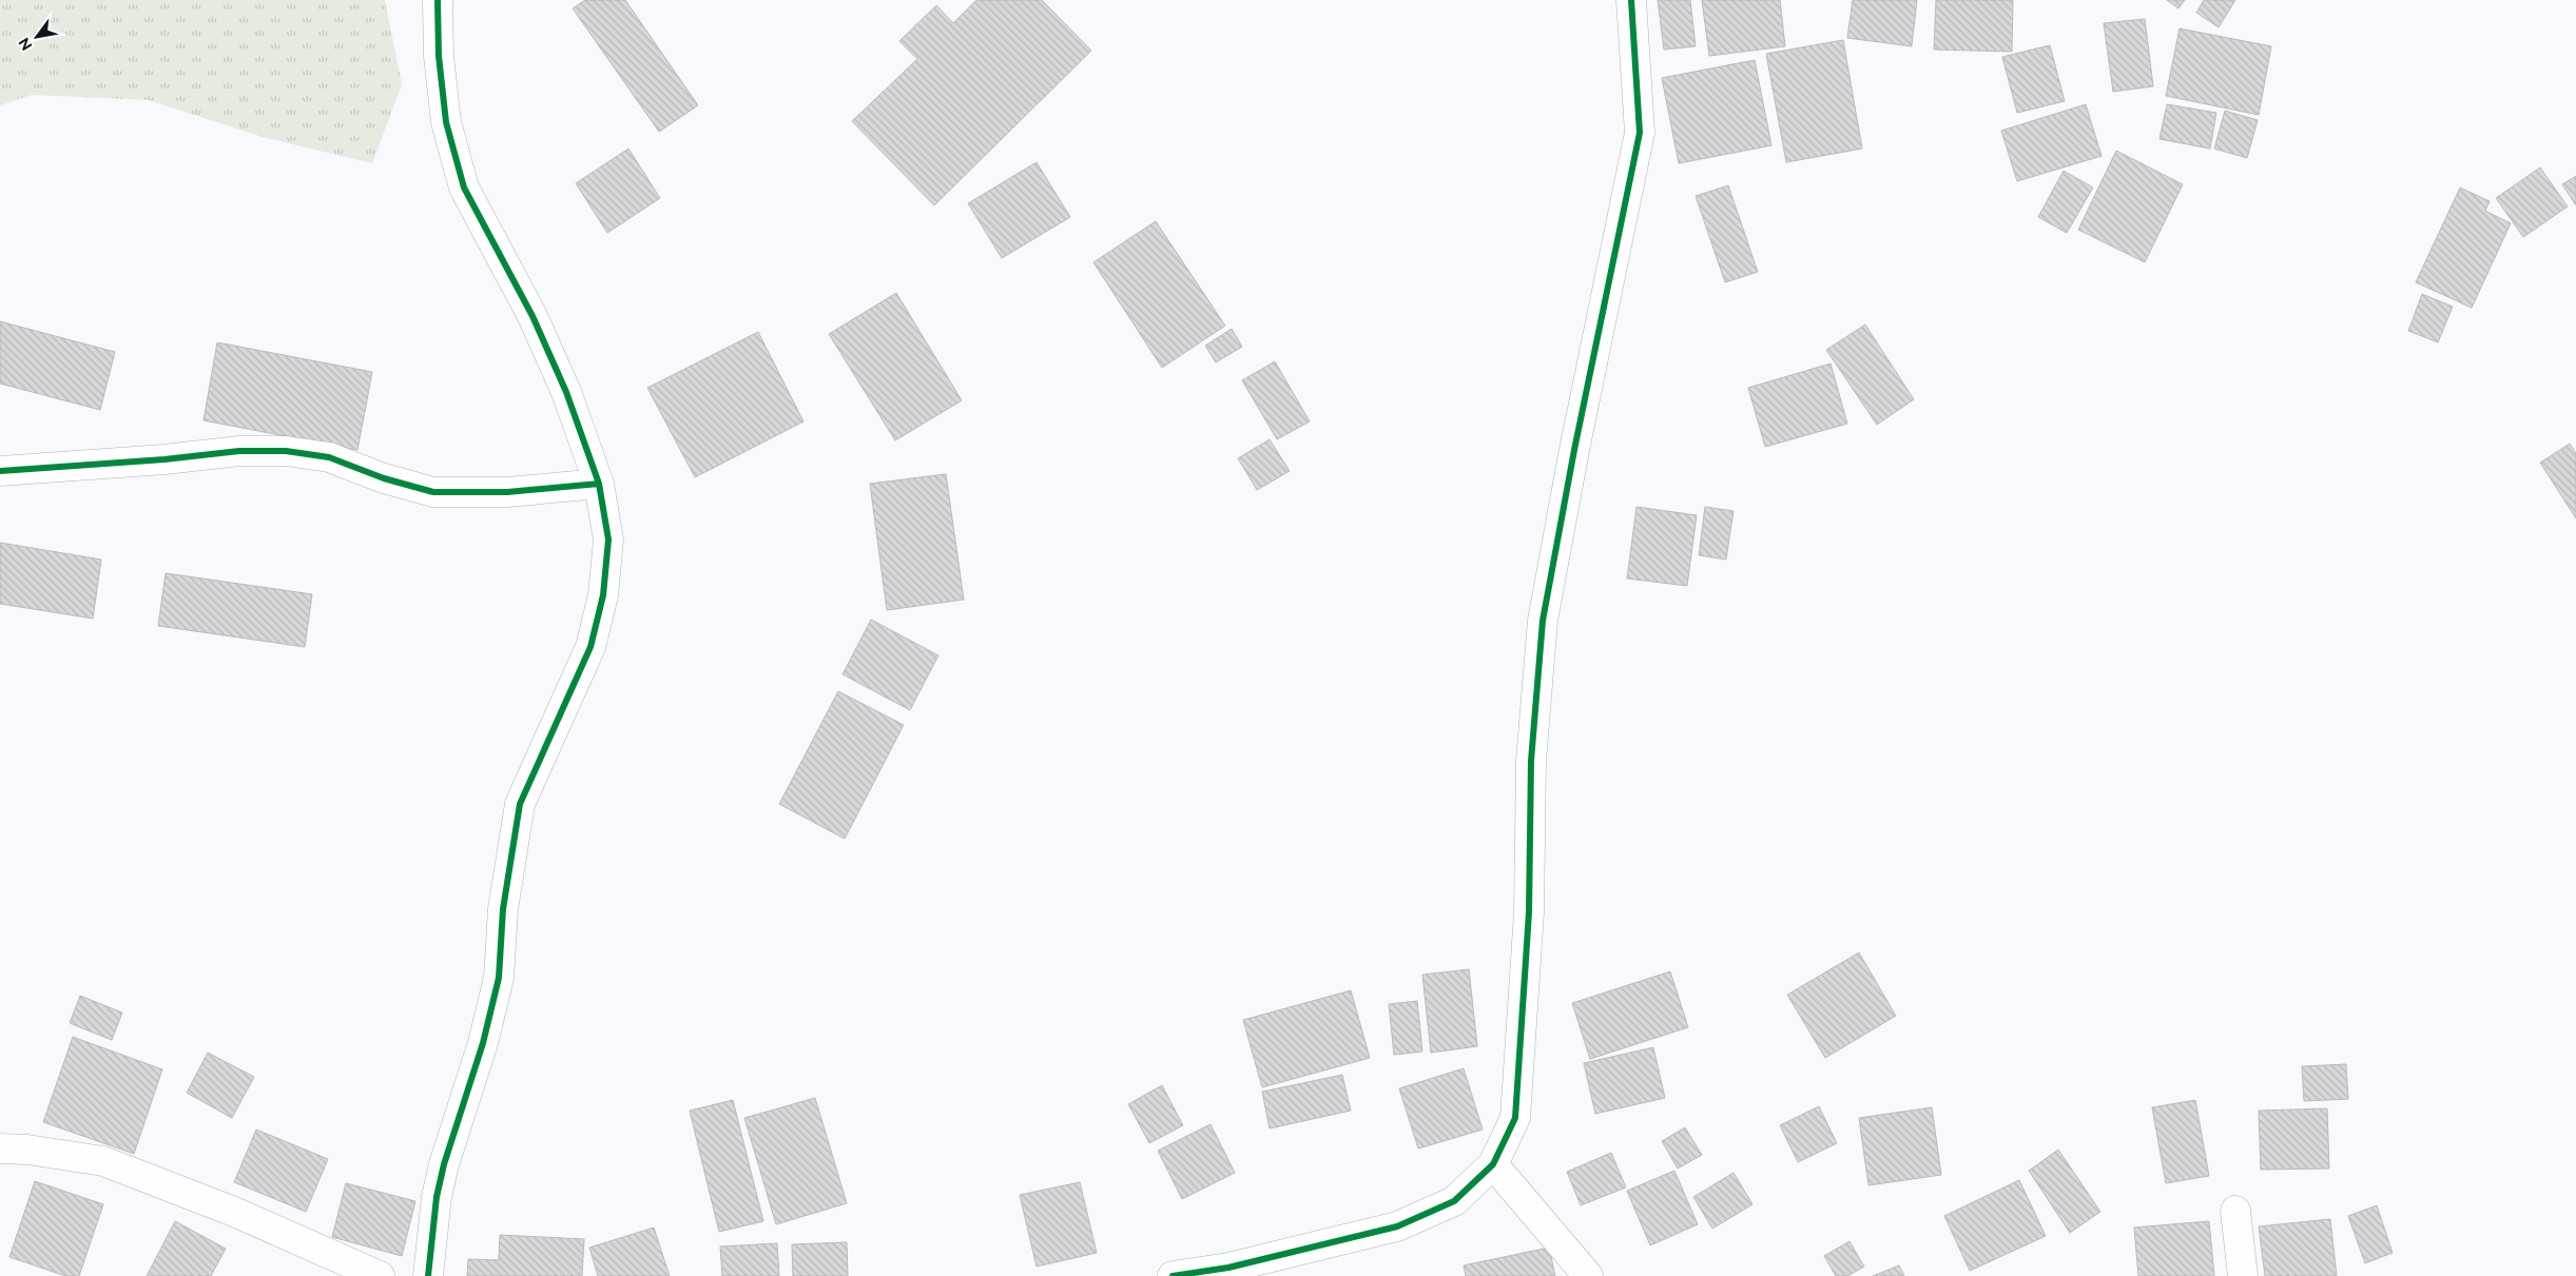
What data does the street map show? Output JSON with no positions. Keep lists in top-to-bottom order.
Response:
{
  "north": "bottom left"
}
